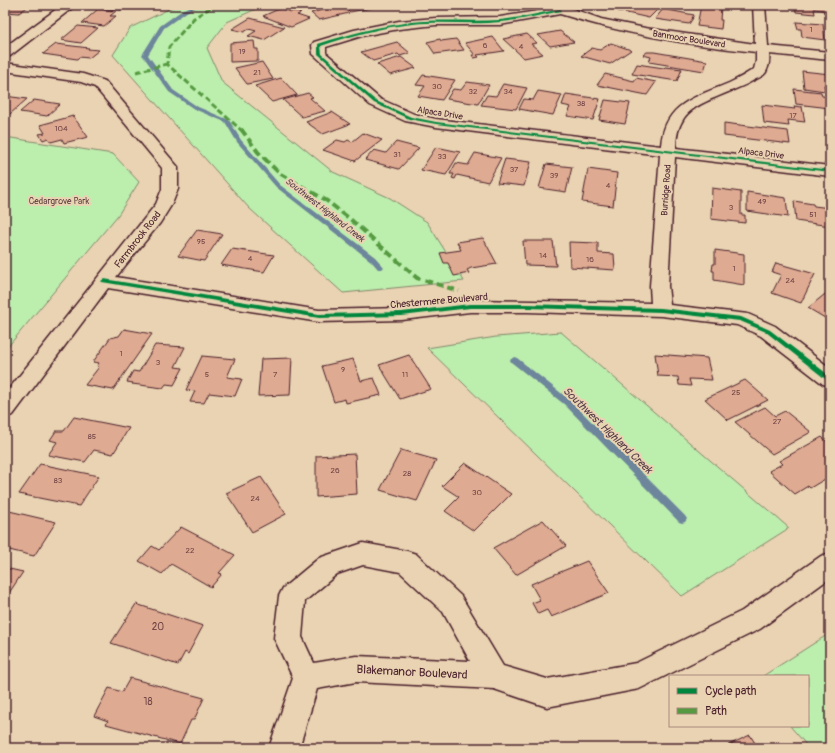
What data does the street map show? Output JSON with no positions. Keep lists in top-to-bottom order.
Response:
{
  "streets": {
    "street": [
      "Banmoor Boulevard",
      "Alpaca Drive",
      "Burridge Road",
      "Farmbrook Road",
      "Chestermere Boulevard",
      "Blakemanor Boulevard"
    ]
  },
  "crossings": [
    ["Banmoor Boulevard", "Alpaca Drive"],
    ["Banmoor Boulevard", "Burridge Road"],
    ["Alpaca Drive", "Burridge Road"],
    ["Burridge Road", "Chestermere Boulevard"],
    ["Farmbrook Road", "Chestermere Boulevard"]
  ],
  "water": ["Southwest Highland Creek"],
  "parks": ["Cedargrove Park"],
  "house_numbers": [
    "1",
    "6",
    "4",
    "19",
    "21",
    "30",
    "32",
    "34",
    "38",
    "17",
    "104",
    "31",
    "33",
    "37",
    "39",
    "4",
    "49",
    "3",
    "51",
    "95",
    "14",
    "4",
    "16",
    "1",
    "24",
    "1",
    "3",
    "9",
    "5",
    "7",
    "11",
    "25",
    "27",
    "85",
    "26",
    "28",
    "83",
    "30",
    "24",
    "22",
    "20",
    "18"
  ],
  "legend": ["Cycle path", "Path"]
}
